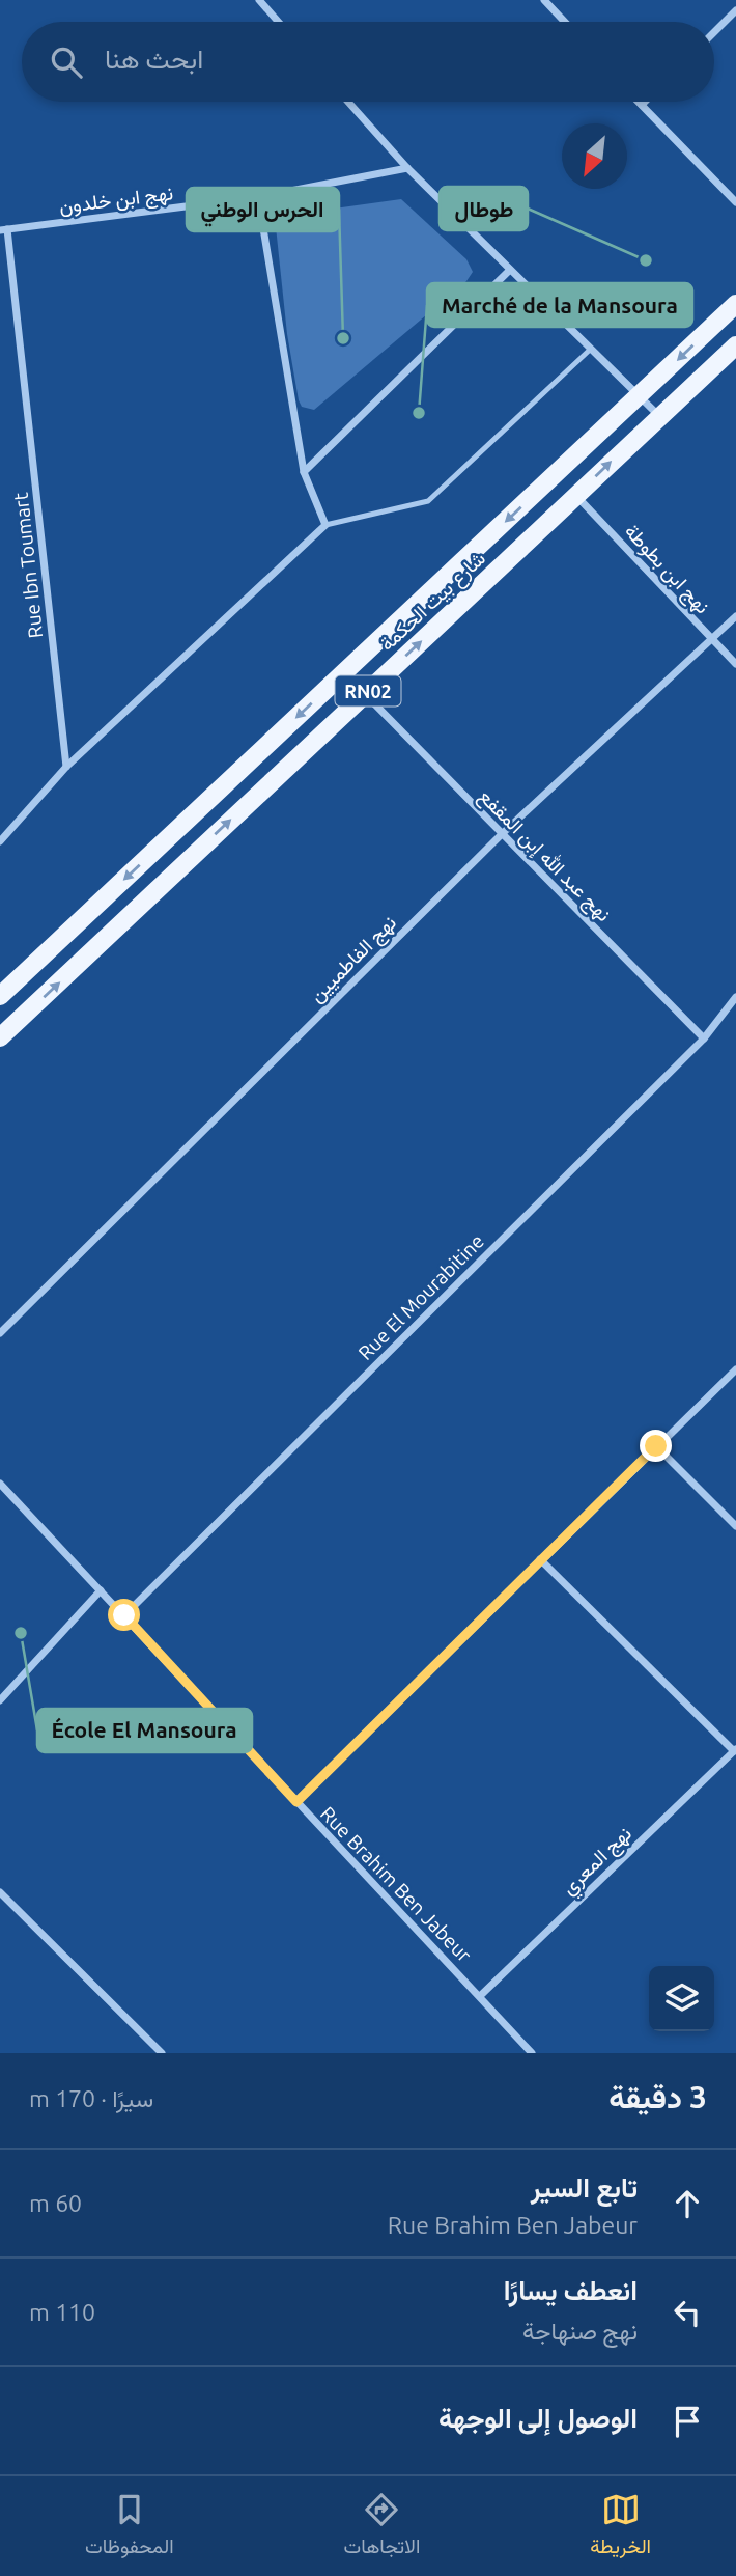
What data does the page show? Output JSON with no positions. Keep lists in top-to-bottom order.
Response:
{
  "streets": {
    "main road": ["شارع بيت الحكمة", "RN02"],
    "street": [
      "نهج ابن خلدون",
      "Rue Ibn Toumart",
      "نهج ابن بطوطة",
      "نهج عبد الله إبن المقفع",
      "نهج الفاطميين",
      "Rue El Mourabitine",
      "نهج المعري",
      "Rue Brahim Ben Jabeur"
    ]
  },
  "crossings": [
    ["نهج ابن خلدون", "Rue Ibn Toumart"],
    ["نهج ابن بطوطة", "شارع بيت الحكمة"],
    ["نهج ابن بطوطة", "نهج الفاطميين"],
    ["شارع بيت الحكمة", "نهج عبد الله إبن المقفع"],
    ["نهج عبد الله إبن المقفع", "نهج الفاطميين"],
    ["نهج عبد الله إبن المقفع", "Rue El Mourabitine"],
    ["Rue El Mourabitine", "Rue Brahim Ben Jabeur"],
    ["نهج المعري", "Rue Brahim Ben Jabeur"]
  ],
  "places": [
    "طوطال",
    "الحرس الوطني",
    "Marché de la Mansoura",
    "École El Mansoura"
  ],
  "north": "bottom left",
  "page": {
    "search": "ابحث هنا",
    "heading": ["3 دقيقة", "سيرًا · 170 m"],
    "list": [
      ["تابع السير", "Rue Brahim Ben Jabeur", "60 m"],
      ["انعطف يسارًا", "نهج صنهاجة", "110 m"],
      "الوصول إلى الوجهة"
    ],
    "nav": ["الخريطة", "الاتجاهات", "المحفوظات"]
  }
}
